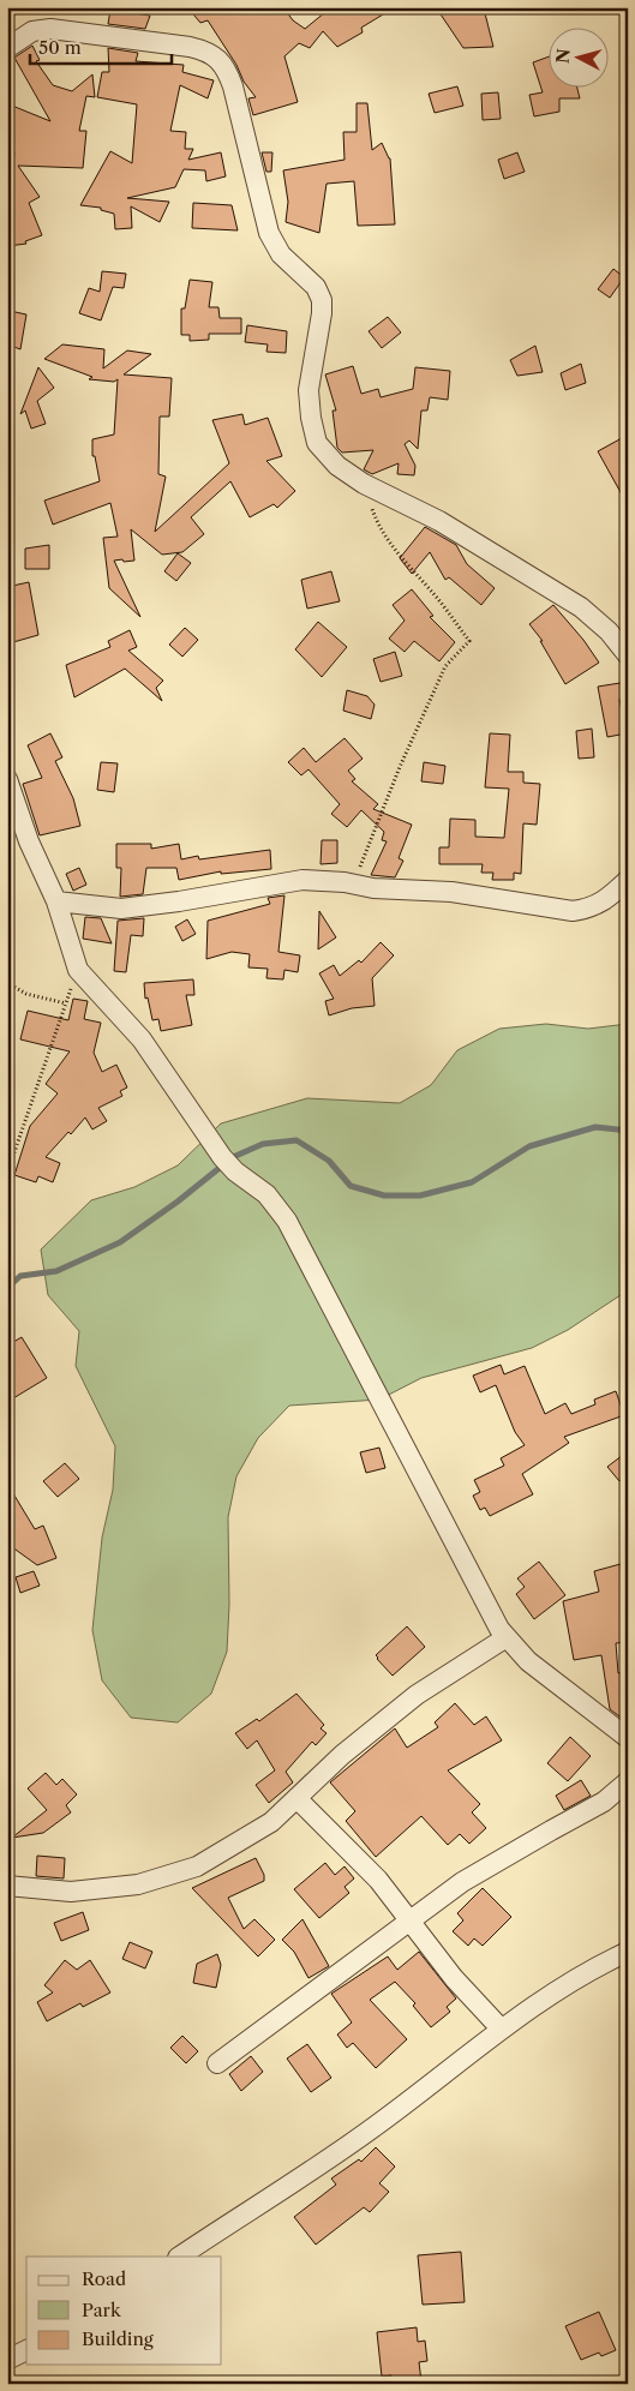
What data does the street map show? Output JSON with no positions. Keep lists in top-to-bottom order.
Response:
{
  "legend": ["Road", "Park", "Building"],
  "scale_bar": "50 m",
  "north": "left"
}
